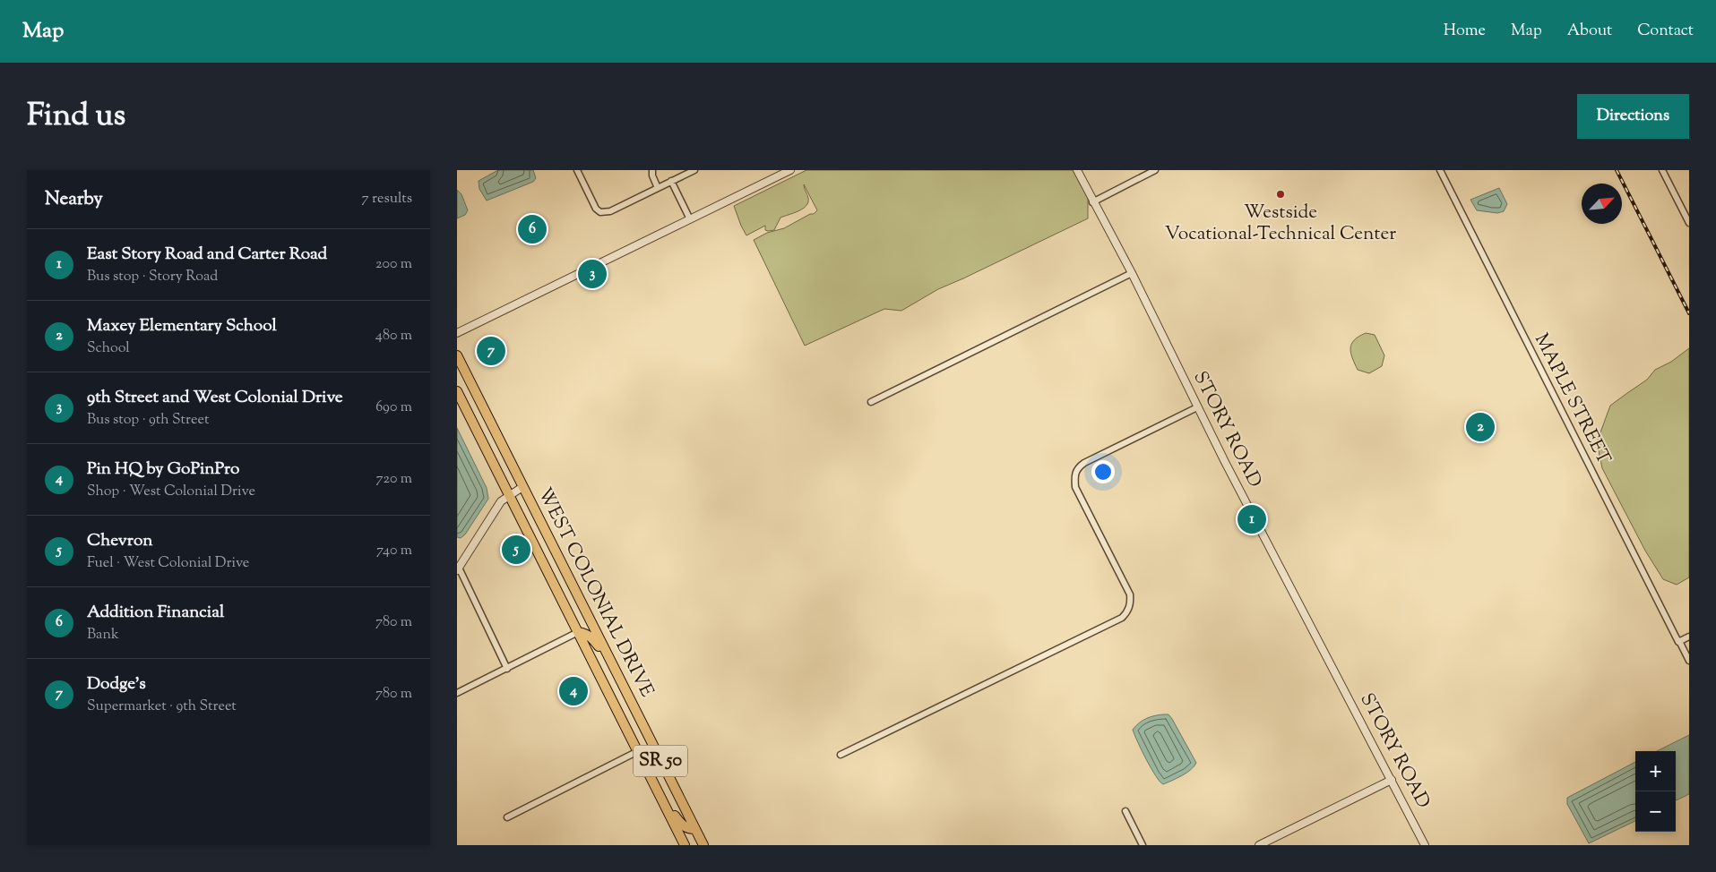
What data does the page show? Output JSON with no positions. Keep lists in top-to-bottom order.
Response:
{
  "streets": {
    "highway": ["WEST COLONIAL DRIVE", "SR 50"],
    "street": ["MAPLE STREET", "STORY ROAD"]
  },
  "places": ["Westside Vocational-Technical Center"],
  "north": "top right",
  "page": {
    "header": "Map",
    "nav": [
      "Home",
      "Map",
      "About",
      "Contact"
    ],
    "title": "Find us",
    "buttons": "Directions",
    "heading": ["Nearby", "7 results"],
    "pins": [
      "6",
      "3",
      "7",
      "2",
      "1",
      "5",
      "4"
    ],
    "list": [
      {
        "mark": "1",
        "name": "East Story Road and Carter Road",
        "note": "Bus stop · Story Road",
        "value": "200 m"
      },
      {
        "mark": "2",
        "name": "Maxey Elementary School",
        "note": "School",
        "value": "480 m"
      },
      {
        "mark": "3",
        "name": "9th Street and West Colonial Drive",
        "note": "Bus stop · 9th Street",
        "value": "690 m"
      },
      {
        "mark": "4",
        "name": "Pin HQ by GoPinPro",
        "note": "Shop · West Colonial Drive",
        "value": "720 m"
      },
      {
        "mark": "5",
        "name": "Chevron",
        "note": "Fuel · West Colonial Drive",
        "value": "740 m"
      },
      {
        "mark": "6",
        "name": "Addition Financial",
        "note": "Bank",
        "value": "780 m"
      },
      {
        "mark": "7",
        "name": "Dodge's",
        "note": "Supermarket · 9th Street",
        "value": "780 m"
      }
    ],
    "map_buttons": ["+", "−"]
  }
}
